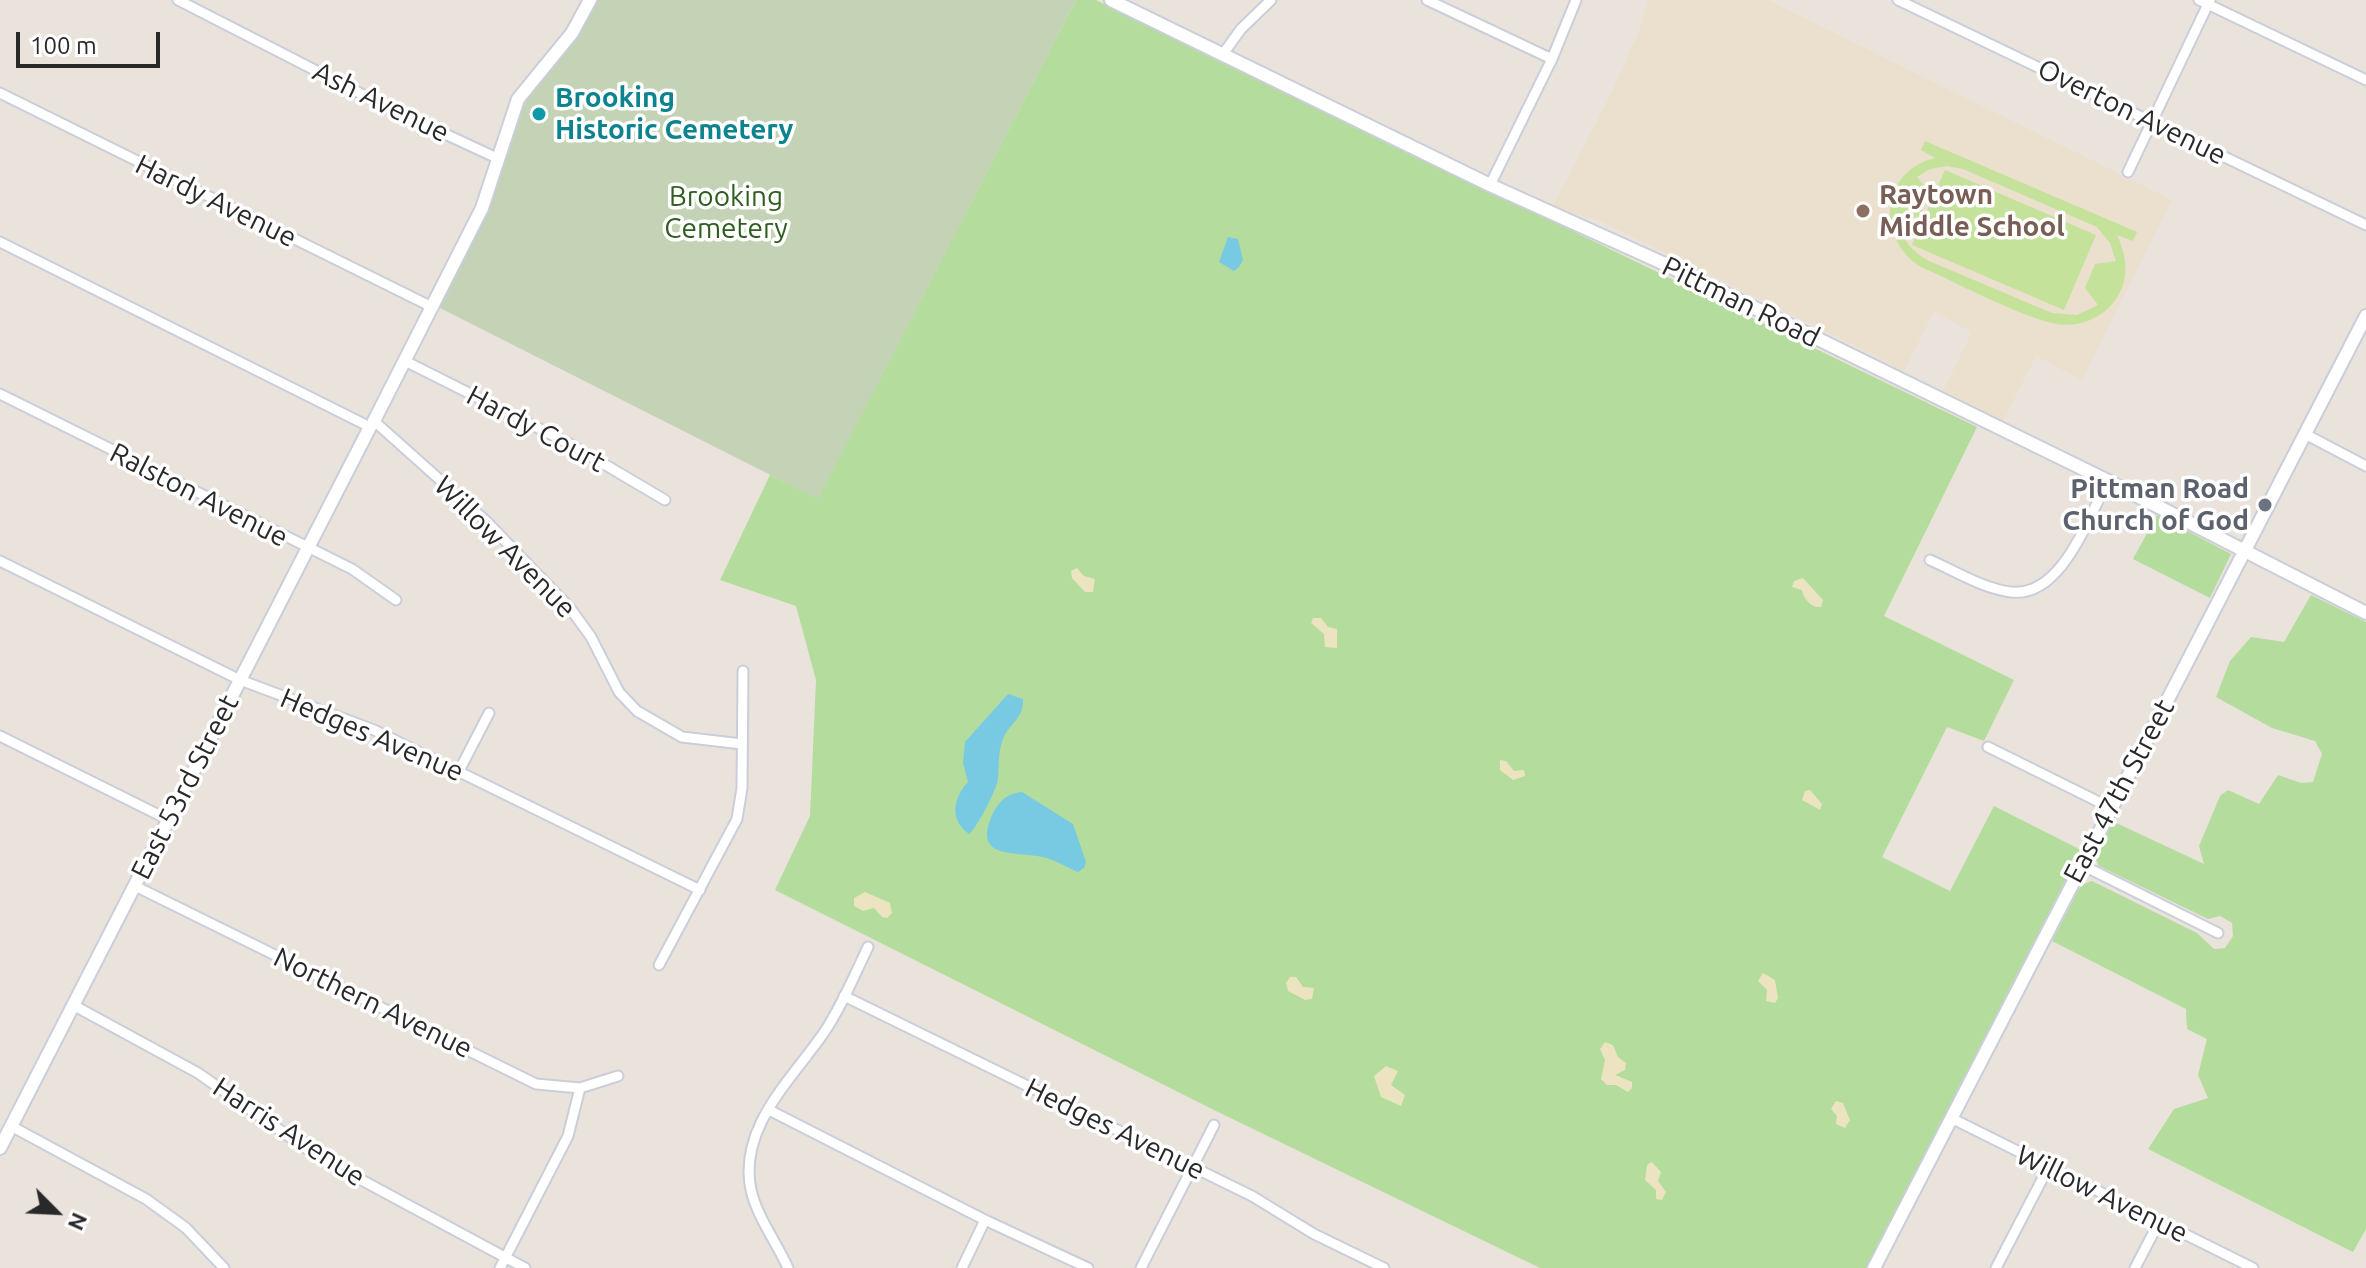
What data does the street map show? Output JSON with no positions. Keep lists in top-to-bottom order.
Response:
{
  "streets": {
    "street": [
      "Ash Avenue",
      "Overton Avenue",
      "Hardy Avenue",
      "Pittman Road",
      "Hardy Court",
      "Ralston Avenue",
      "Willow Avenue",
      "Hedges Avenue",
      "East 53rd Street",
      "East 47th Street",
      "Northern Avenue",
      "Harris Avenue"
    ]
  },
  "crossings": [
    ["Ash Avenue", "East 53rd Street"],
    ["Hardy Avenue", "East 53rd Street"],
    ["Pittman Road", "East 47th Street"],
    ["Hardy Court", "East 53rd Street"],
    ["Ralston Avenue", "East 53rd Street"],
    ["Willow Avenue", "East 53rd Street"],
    ["Willow Avenue", "East 47th Street"],
    ["Hedges Avenue", "East 53rd Street"],
    ["East 53rd Street", "Northern Avenue"],
    ["East 53rd Street", "Harris Avenue"]
  ],
  "parks": ["Brooking Cemetery"],
  "places": ["Brooking Historic Cemetery", "Raytown Middle School", "Pittman Road Church of God"],
  "scale_bar": "100 m",
  "north": "bottom right"
}
